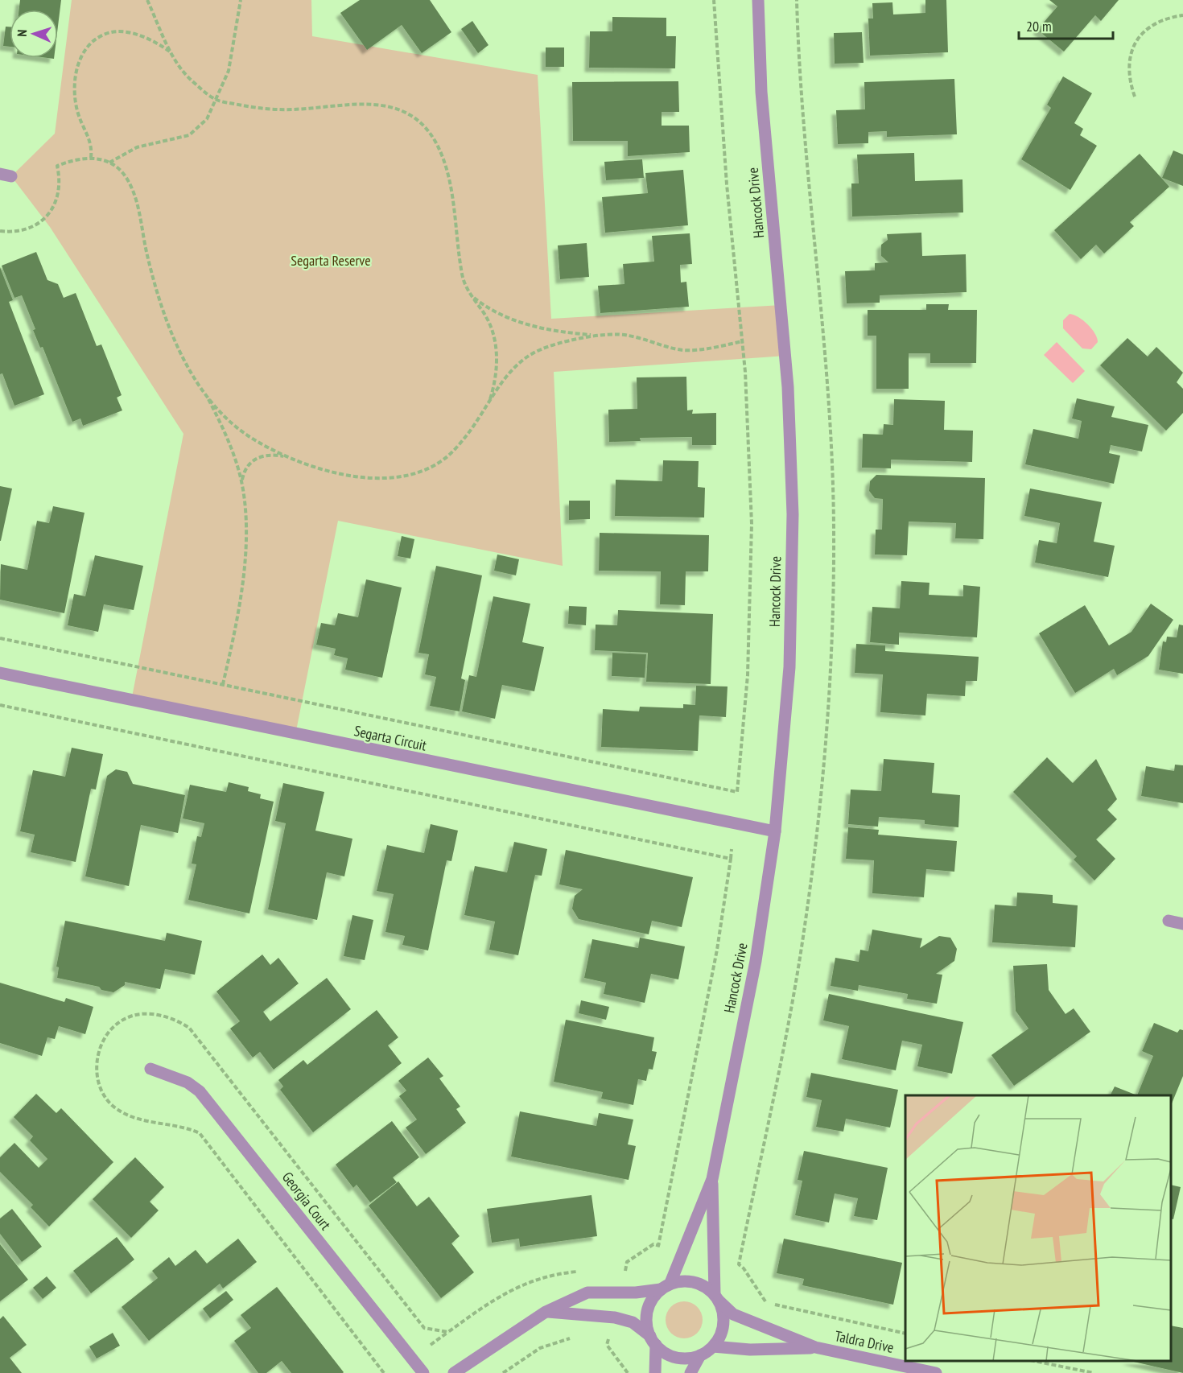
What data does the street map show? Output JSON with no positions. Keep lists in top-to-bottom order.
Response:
{
  "streets": {
    "street": [
      "Hancock Drive",
      "Segarta Circuit",
      "Georgia Court",
      "Taldra Drive"
    ]
  },
  "crossings": [
    ["Hancock Drive", "Segarta Circuit"],
    ["Hancock Drive", "Taldra Drive"]
  ],
  "parks": ["Segarta Reserve"],
  "scale_bar": "20 m",
  "north": "left"
}
